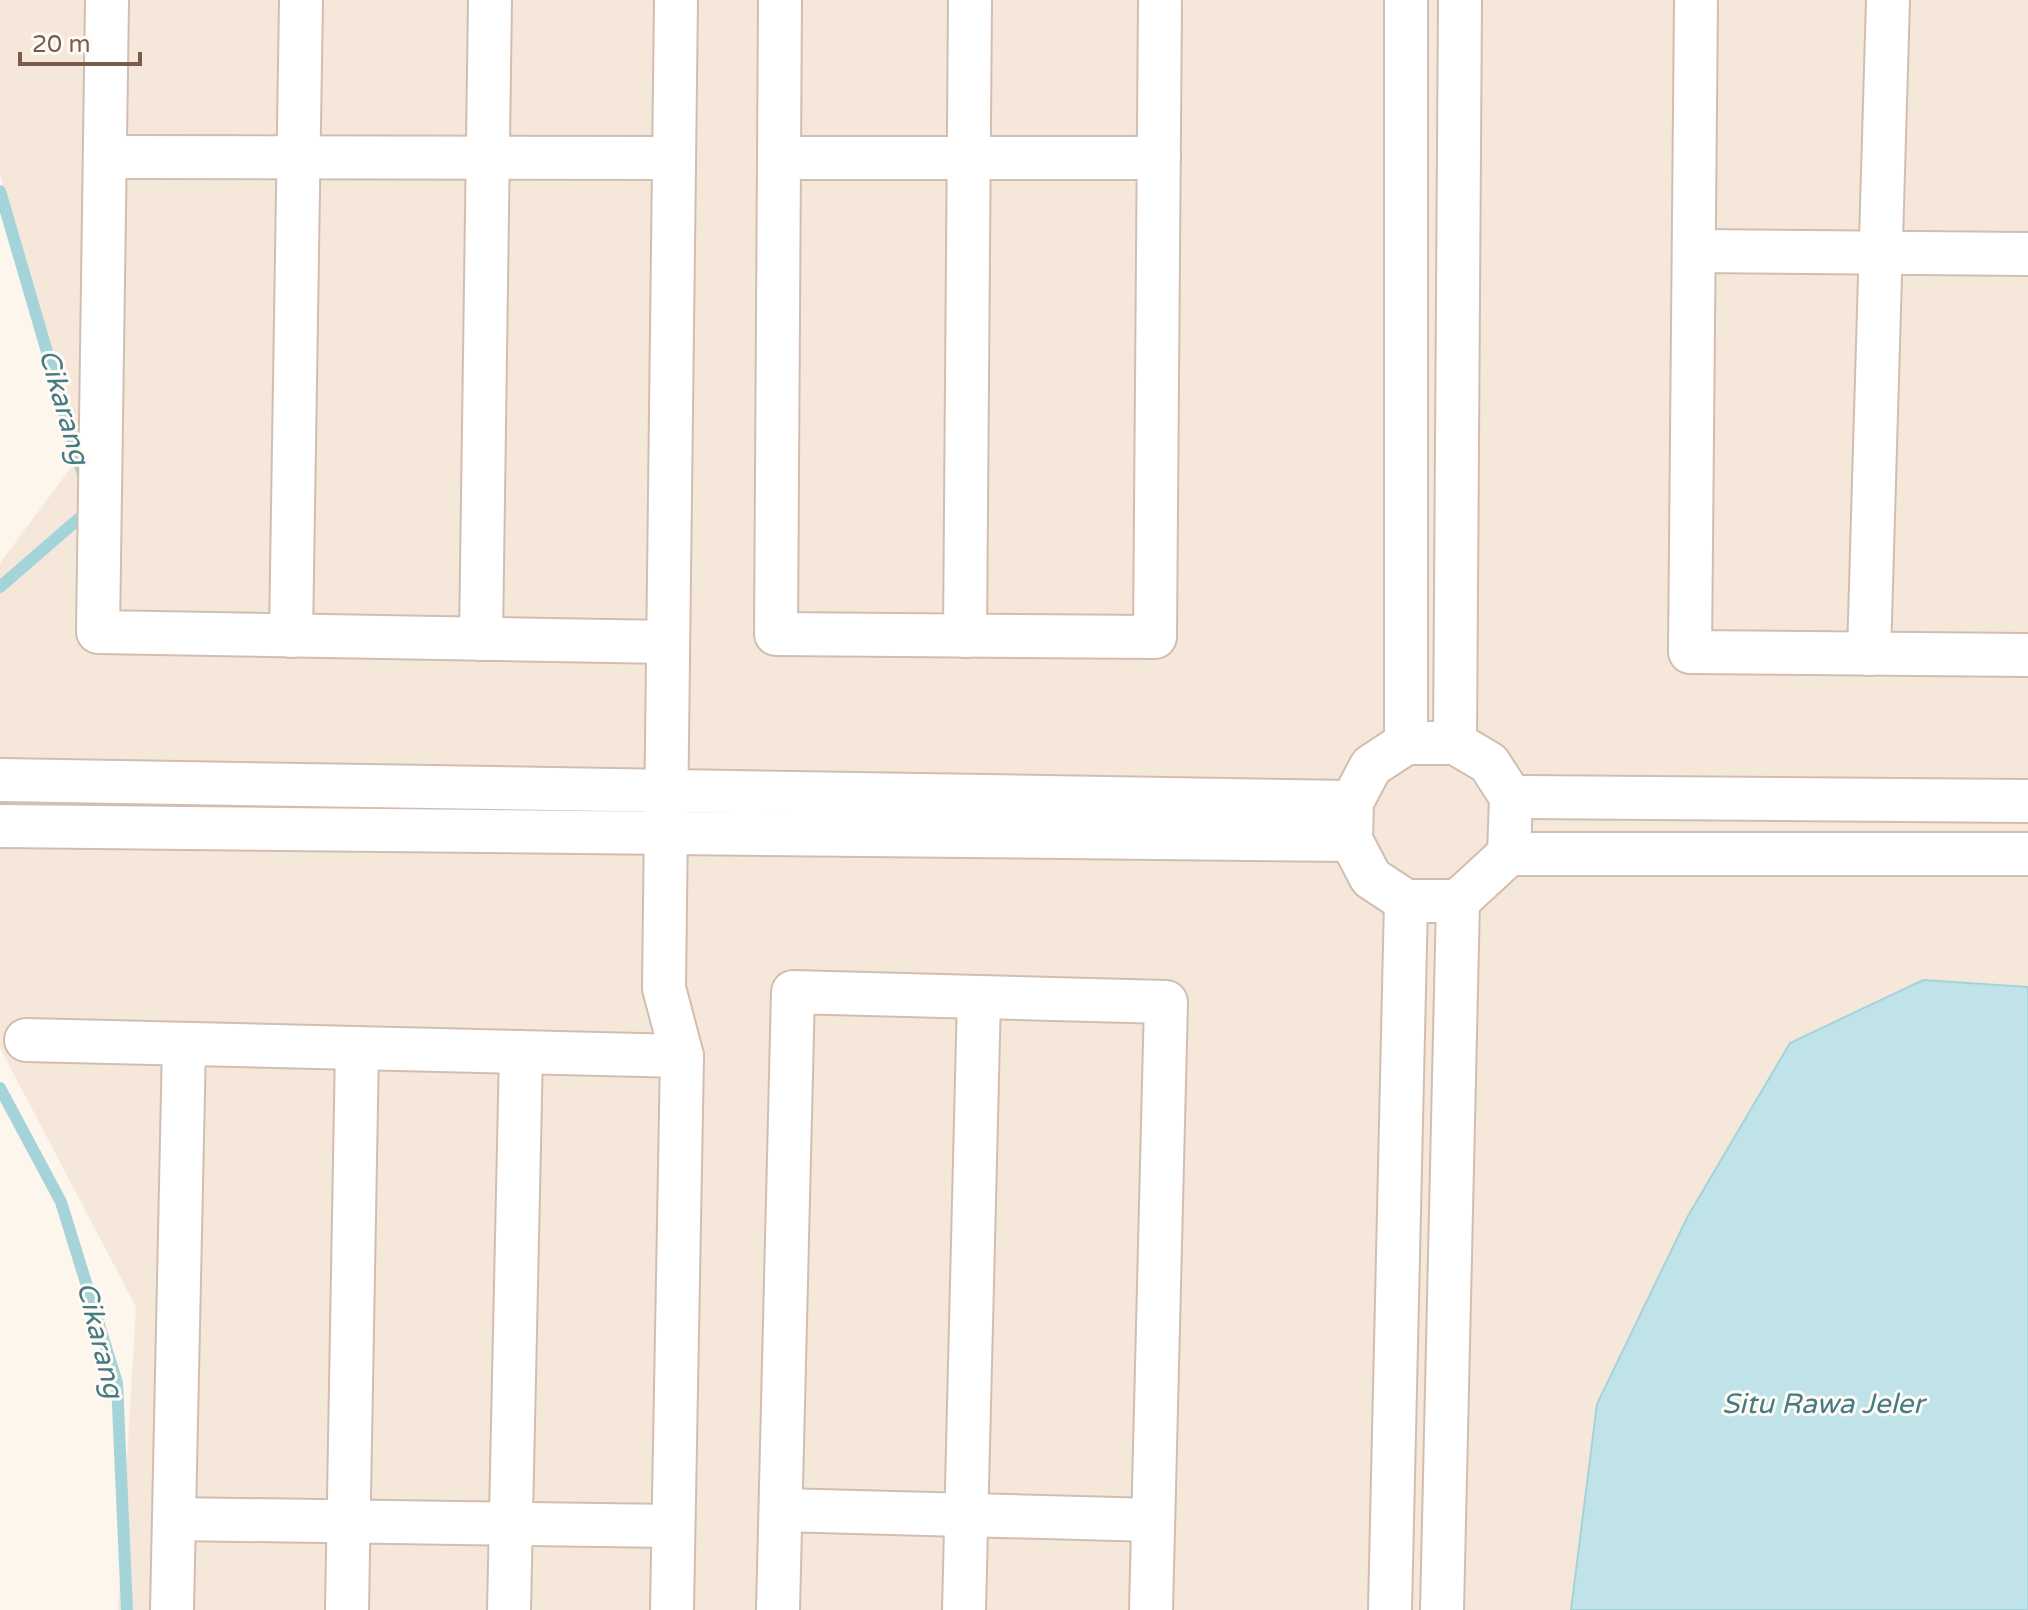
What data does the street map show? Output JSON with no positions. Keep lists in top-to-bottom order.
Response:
{
  "water": ["Cikarang", "Situ Rawa Jeler"],
  "scale_bar": "20 m"
}
